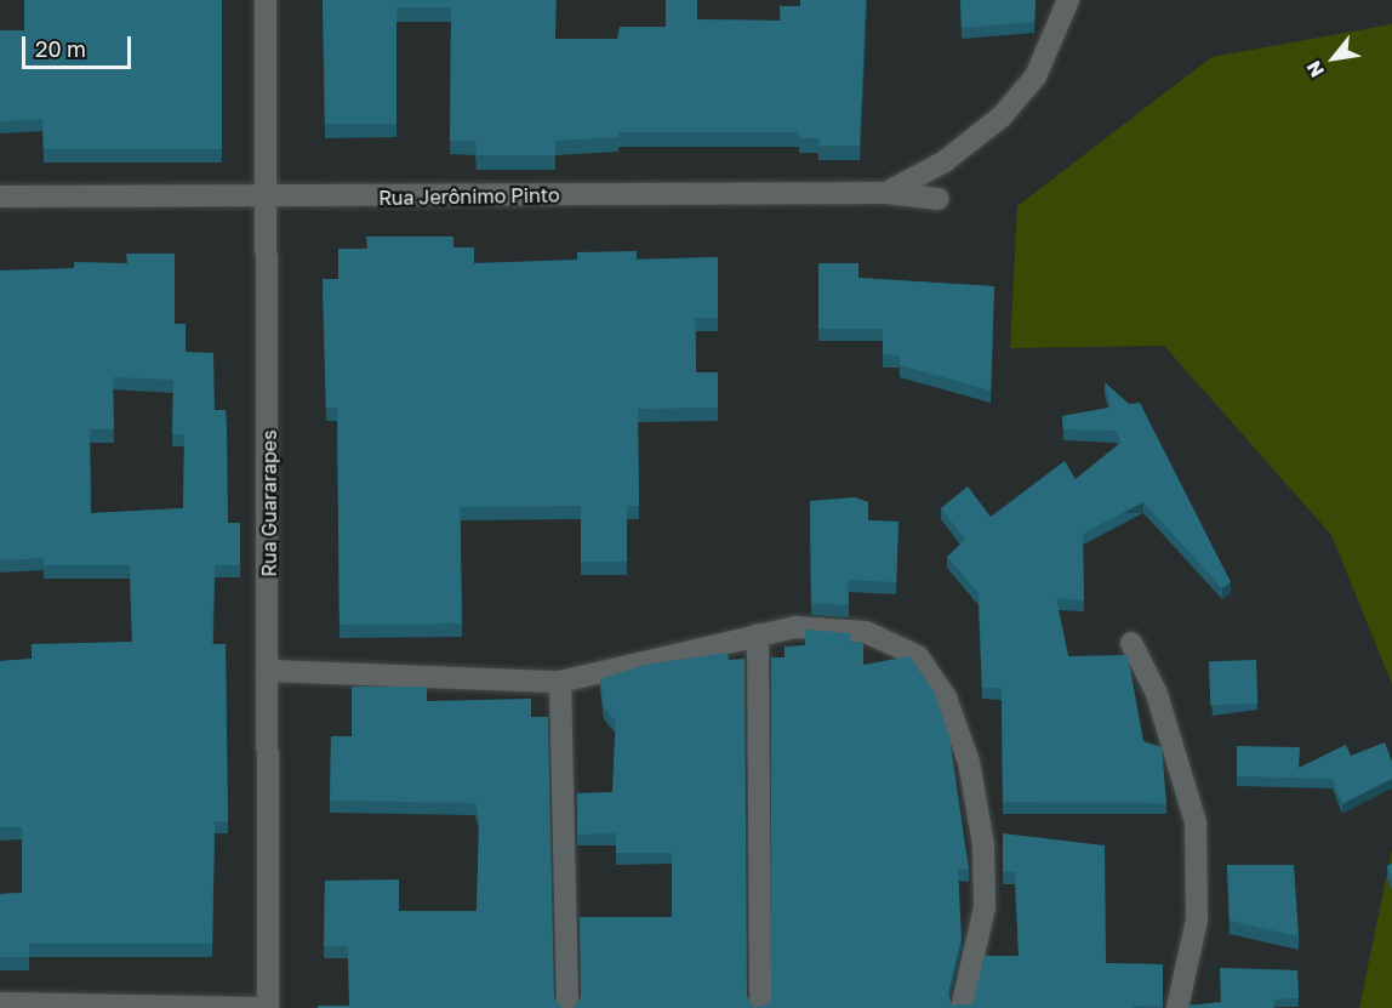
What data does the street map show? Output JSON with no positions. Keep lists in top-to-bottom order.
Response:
{
  "streets": {
    "street": ["Rua Jerônimo Pinto", "Rua Guararapes"]
  },
  "crossings": [
    ["Rua Jerônimo Pinto", "Rua Guararapes"]
  ],
  "scale_bar": "20 m",
  "north": "bottom left"
}
